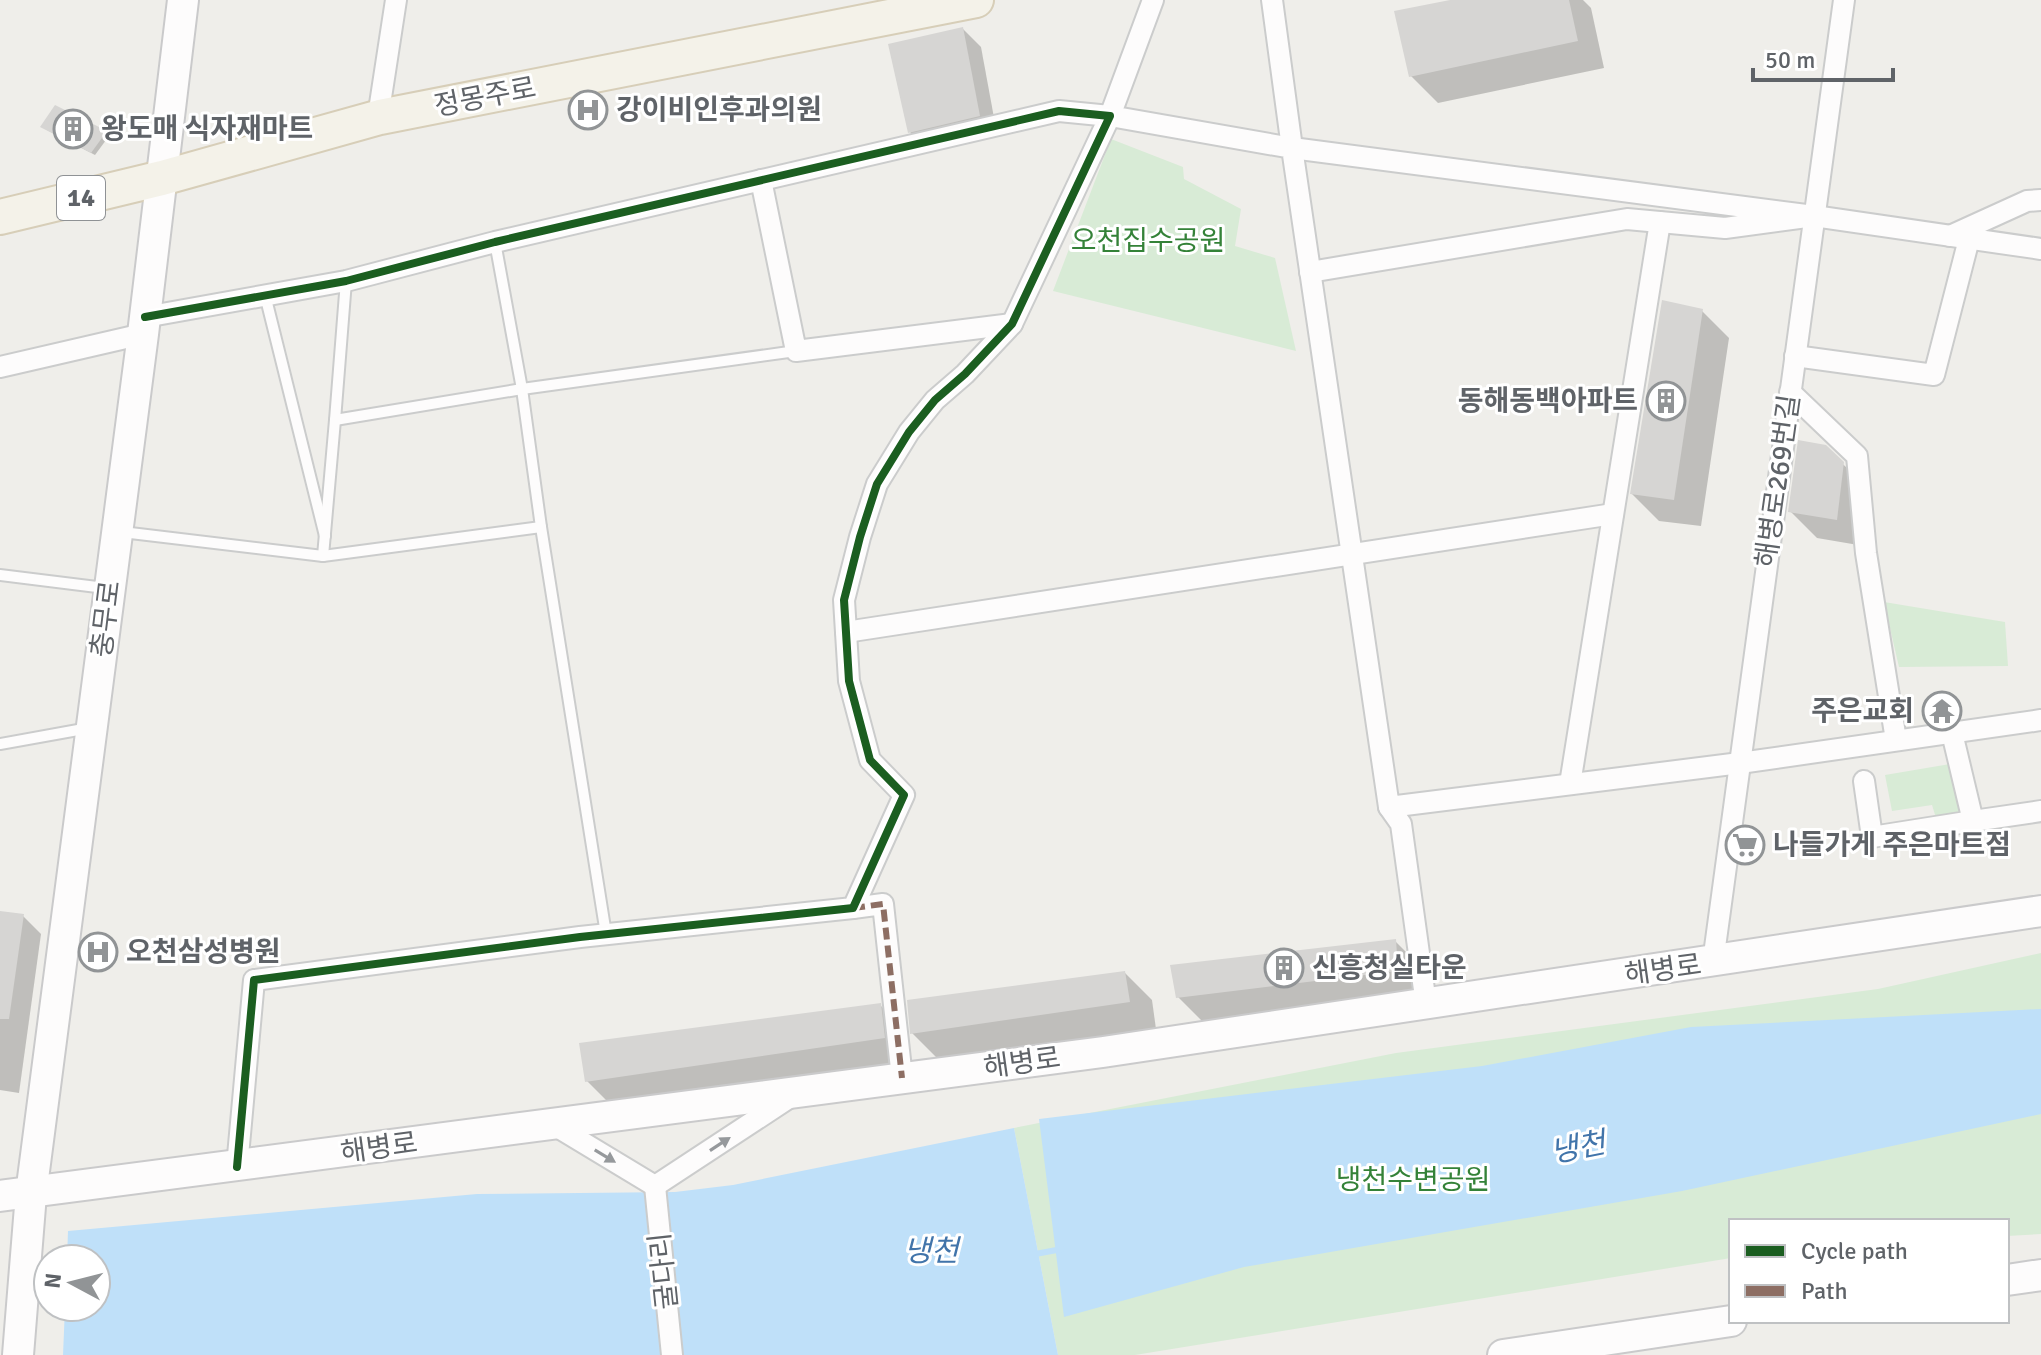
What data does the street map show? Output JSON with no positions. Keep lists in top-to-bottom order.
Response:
{
  "streets": {
    "main road": [
      "정몽주로",
      "14",
      "충무로",
      "해병로"
    ],
    "street": ["해병로269번길", "굴다리"]
  },
  "crossings": [
    ["정몽주로", "충무로"],
    ["해병로269번길", "해병로"],
    ["충무로", "해병로"]
  ],
  "water": ["냉천"],
  "parks": ["오천집수공원", "냉천수변공원"],
  "places": {
    "hospital": ["강이비인후과의원", "오천삼성병원"],
    "building": ["왕도매 식자재마트", "동해동백아파트", "신흥청실타운"],
    "temple": ["주은교회"],
    "supermarket": ["나들가게 주은마트점"]
  },
  "legend": ["Cycle path", "Path"],
  "scale_bar": "50 m",
  "north": "left"
}
